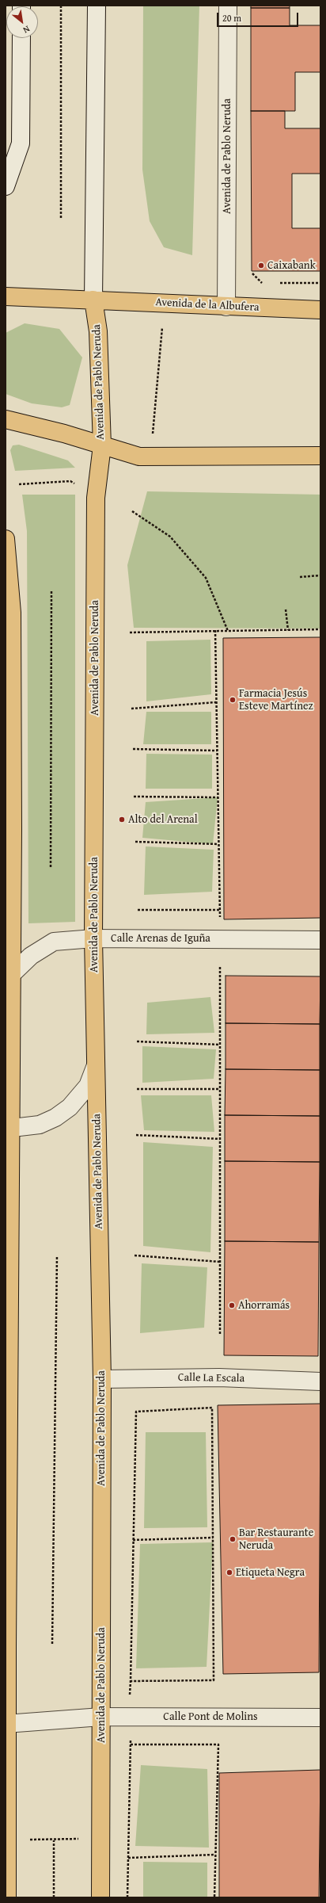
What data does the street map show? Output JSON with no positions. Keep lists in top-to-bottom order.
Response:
{
  "streets": {
    "main road": ["Avenida de Pablo Neruda", "Avenida de la Albufera"],
    "street": ["Calle Arenas de Iguña", "Calle La Escala", "Calle Pont de Molins"]
  },
  "crossings": [
    ["Avenida de Pablo Neruda", "Avenida de la Albufera"],
    ["Avenida de Pablo Neruda", "Calle Arenas de Iguña"],
    ["Avenida de Pablo Neruda", "Calle La Escala"],
    ["Avenida de Pablo Neruda", "Calle Pont de Molins"]
  ],
  "places": [
    "Caixabank",
    "Farmacia Jesús Esteve Martínez",
    "Alto del Arenal",
    "Ahorramás",
    "Bar Restaurante Neruda",
    "Etiqueta Negra"
  ],
  "scale_bar": "20 m",
  "north": "bottom right"
}
